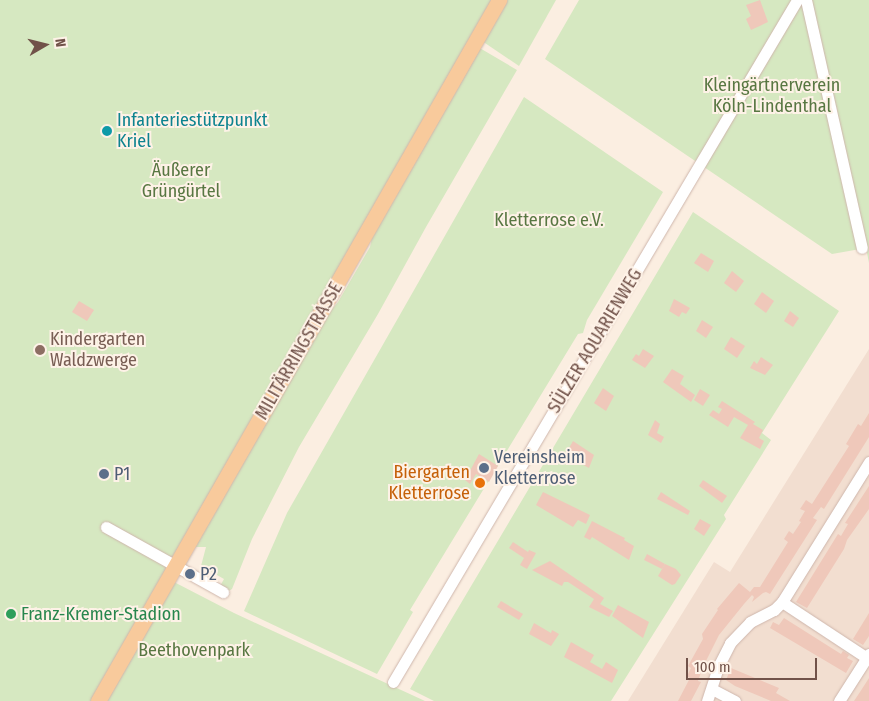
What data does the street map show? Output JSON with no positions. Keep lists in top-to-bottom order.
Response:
{
  "streets": {
    "main road": ["MILITÄRRINGSTRASSE"],
    "street": ["SÜLZER AQUARIENWEG"]
  },
  "parks": [
    "Kleingärtnerverein Köln-Lindenthal",
    "Äußerer Grüngürtel",
    "Kletterrose e.V.",
    "Beethovenpark"
  ],
  "places": [
    "Infanteriestützpunkt Kriel",
    "Kindergarten Waldzwerge",
    "Vereinsheim Kletterrose",
    "P1",
    "Biergarten Kletterrose",
    "P2",
    "Franz-Kremer-Stadion"
  ],
  "scale_bar": "100 m",
  "north": "right"
}
